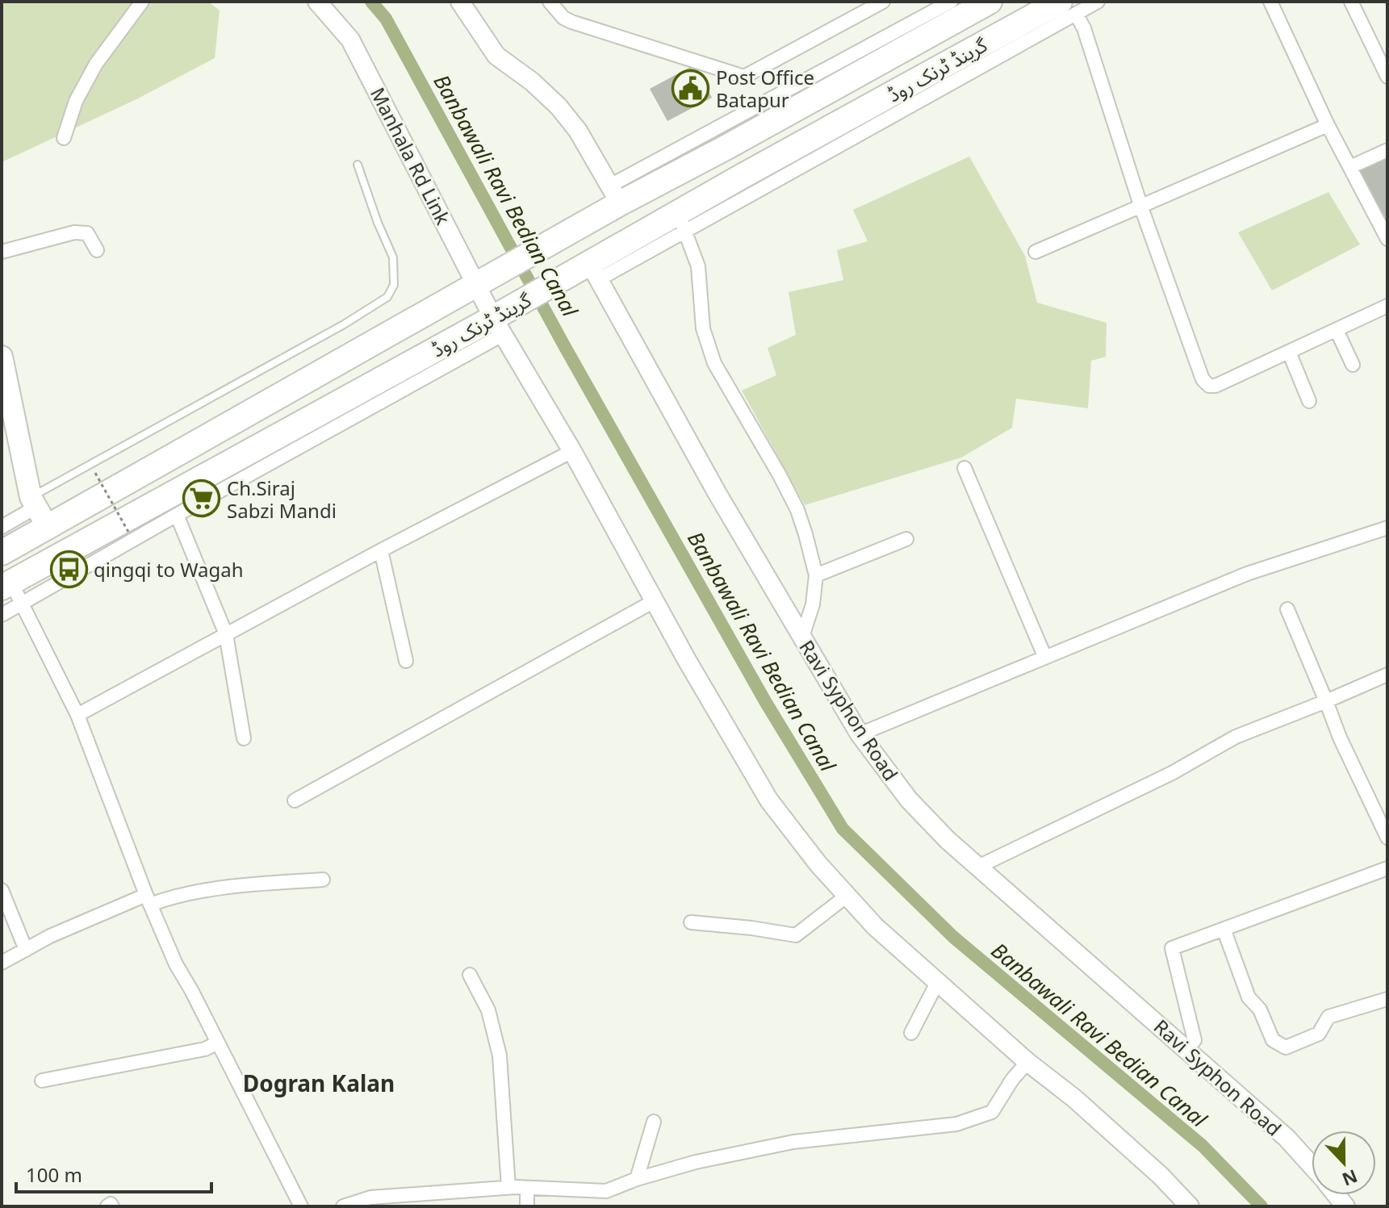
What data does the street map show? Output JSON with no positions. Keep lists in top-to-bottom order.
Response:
{
  "streets": {
    "highway": ["گرینڈ ٹرنک روڈ"],
    "street": ["Manhala Rd Link", "Ravi Syphon Road"]
  },
  "crossings": [
    ["گرینڈ ٹرنک روڈ", "Manhala Rd Link"],
    ["گرینڈ ٹرنک روڈ", "Ravi Syphon Road"]
  ],
  "districts": ["Dogran Kalan"],
  "water": ["Banbawali Ravi Bedian Canal"],
  "places": {
    "public building": ["Post Office Batapur"],
    "supermarket": ["Ch.Siraj Sabzi Mandi"],
    "bus stop": ["qingqi to Wagah"]
  },
  "scale_bar": "100 m",
  "north": "bottom"
}
